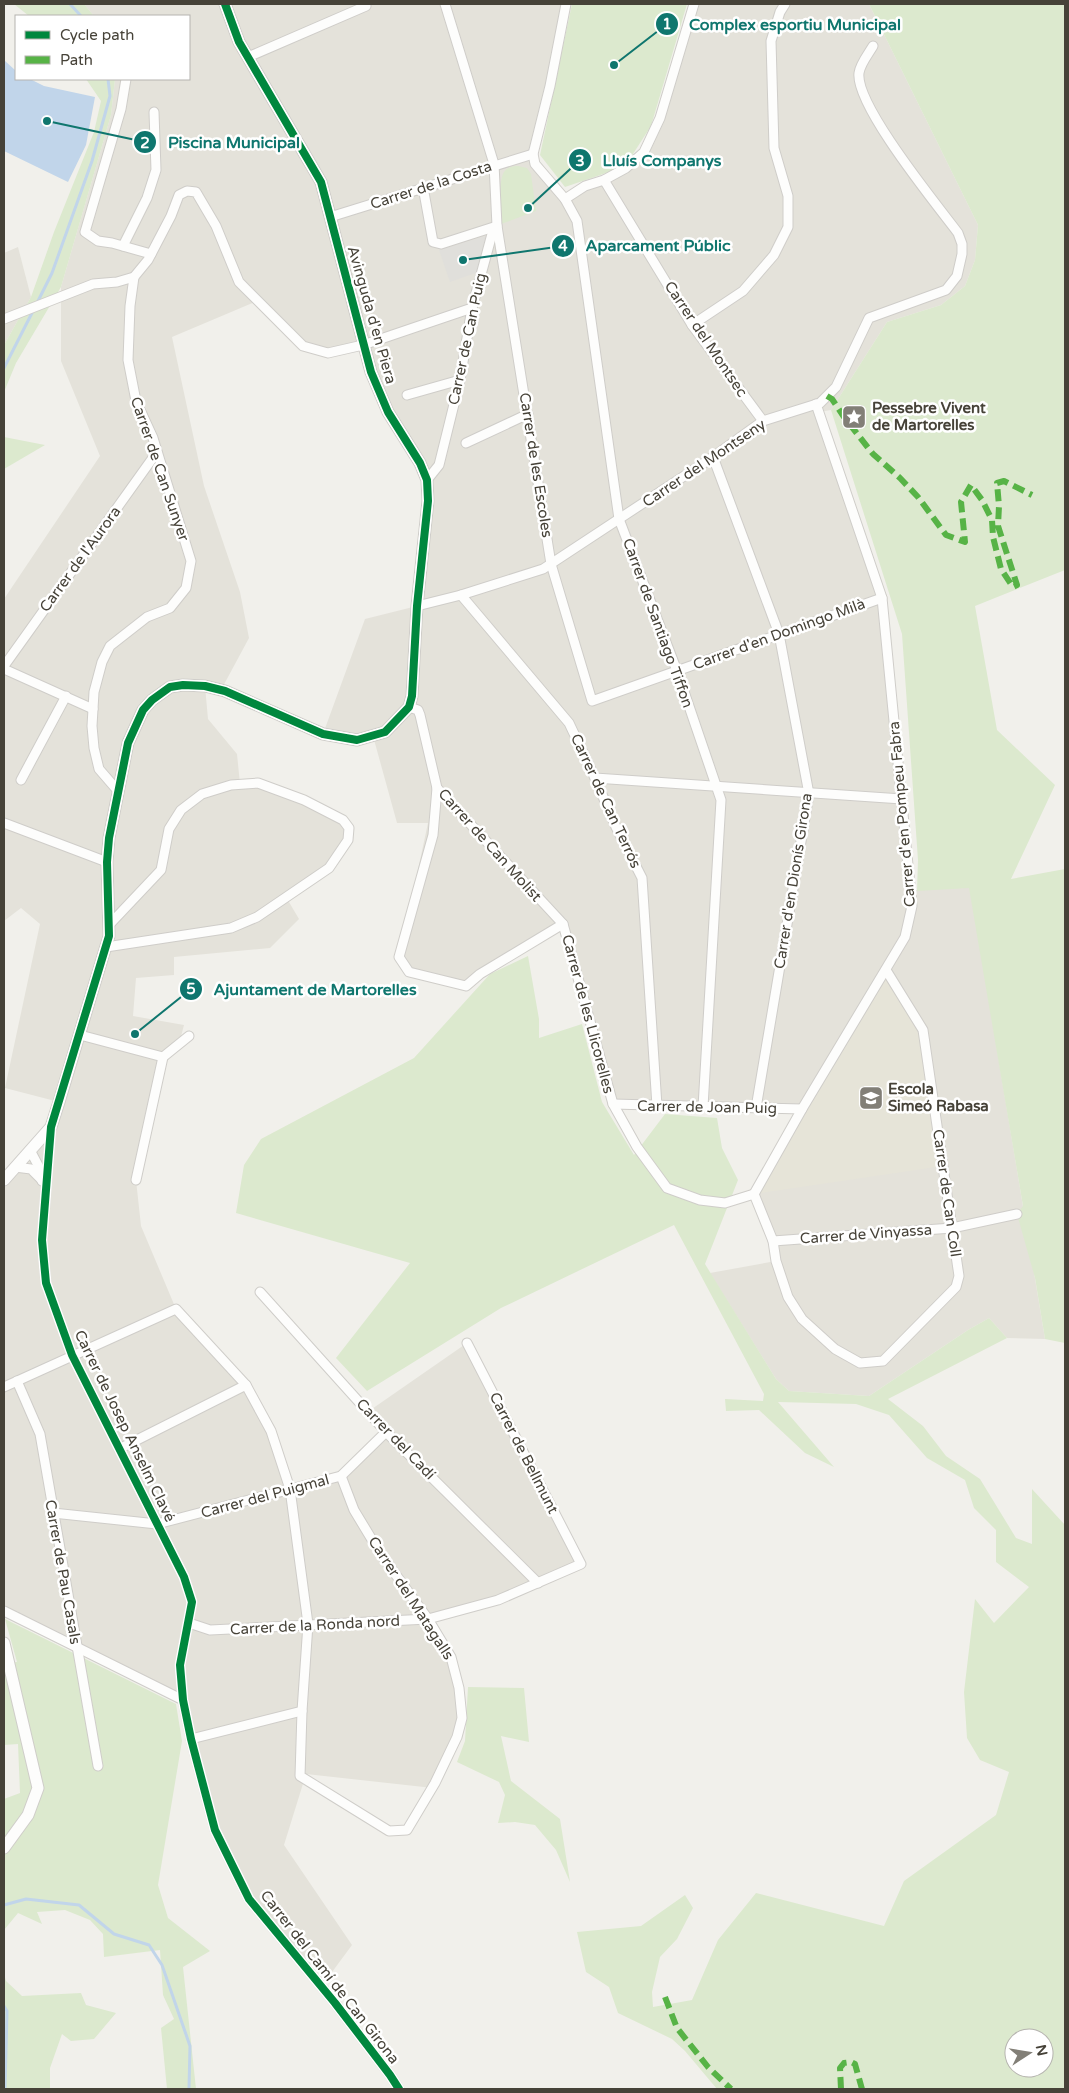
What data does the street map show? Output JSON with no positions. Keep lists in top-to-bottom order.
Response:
{
  "streets": {
    "street": [
      "Carrer de la Costa",
      "Avinguda d'en Piera",
      "Carrer de Can Puig",
      "Carrer del Montsec",
      "Carrer del Montseny",
      "Carrer de les Escoles",
      "Carrer de Can Sunyer",
      "Carrer de l'Aurora",
      "Carrer de Santiago Tiffon",
      "Carrer d'en Domingo Milà",
      "Carrer de Can Terrós",
      "Carrer d'en Pompeu Fabra",
      "Carrer de Can Molist",
      "Carrer d'en Dionís Girona",
      "Carrer de les Llicorelles",
      "Carrer de Joan Puig",
      "Carrer de Can Coll",
      "Carrer de Vinyassa",
      "Carrer de Josep Anselm Clavé",
      "Carrer del Cadí",
      "Carrer de Bellmunt",
      "Carrer del Puigmal",
      "Carrer de Pau Casals",
      "Carrer del Matagalls",
      "Carrer de la Ronda nord",
      "Carrer del Camí de Can Girona"
    ]
  },
  "crossings": [
    ["Carrer de la Costa", "Avinguda d'en Piera"],
    ["Carrer de la Costa", "Carrer de Can Puig"],
    ["Carrer de la Costa", "Carrer de Santiago Tiffon"],
    ["Avinguda d'en Piera", "Carrer de Can Puig"],
    ["Avinguda d'en Piera", "Carrer del Montseny"],
    ["Avinguda d'en Piera", "Carrer de Can Molist"],
    ["Avinguda d'en Piera", "Carrer de Josep Anselm Clavé"],
    ["Carrer de Can Puig", "Carrer de les Escoles"],
    ["Carrer del Montsec", "Carrer del Montseny"],
    ["Carrer del Montseny", "Carrer de les Escoles"],
    ["Carrer del Montseny", "Carrer de Santiago Tiffon"],
    ["Carrer del Montseny", "Carrer de Can Terrós"],
    ["Carrer del Montseny", "Carrer d'en Pompeu Fabra"],
    ["Carrer del Montseny", "Carrer d'en Dionís Girona"],
    ["Carrer de les Escoles", "Carrer d'en Domingo Milà"],
    ["Carrer de Can Sunyer", "Carrer de l'Aurora"],
    ["Carrer de Can Sunyer", "Carrer de Josep Anselm Clavé"],
    ["Carrer de Santiago Tiffon", "Carrer d'en Domingo Milà"],
    ["Carrer de Santiago Tiffon", "Carrer de Joan Puig"],
    ["Carrer d'en Domingo Milà", "Carrer d'en Pompeu Fabra"],
    ["Carrer d'en Domingo Milà", "Carrer d'en Dionís Girona"],
    ["Carrer de Can Terrós", "Carrer de Joan Puig"],
    ["Carrer d'en Pompeu Fabra", "Carrer de les Llicorelles"],
    ["Carrer d'en Pompeu Fabra", "Carrer de Joan Puig"],
    ["Carrer d'en Pompeu Fabra", "Carrer de Can Coll"],
    ["Carrer de Can Molist", "Carrer de les Llicorelles"],
    ["Carrer de Can Molist", "Carrer de Josep Anselm Clavé"],
    ["Carrer d'en Dionís Girona", "Carrer de Joan Puig"],
    ["Carrer de les Llicorelles", "Carrer de Joan Puig"],
    ["Carrer de Can Coll", "Carrer de Vinyassa"],
    ["Carrer de Josep Anselm Clavé", "Carrer del Puigmal"],
    ["Carrer de Josep Anselm Clavé", "Carrer de la Ronda nord"],
    ["Carrer de Josep Anselm Clavé", "Carrer del Camí de Can Girona"],
    ["Carrer del Cadí", "Carrer del Puigmal"],
    ["Carrer del Cadí", "Carrer de la Ronda nord"],
    ["Carrer de Bellmunt", "Carrer de la Ronda nord"],
    ["Carrer del Puigmal", "Carrer del Matagalls"],
    ["Carrer del Matagalls", "Carrer de la Ronda nord"],
    ["Carrer de la Ronda nord", "Carrer del Camí de Can Girona"]
  ],
  "places": {
    "other": [
      "Complex esportiu Municipal",
      "Piscina Municipal",
      "Lluís Companys",
      "Aparcament Públic",
      "Ajuntament de Martorelles"
    ],
    "place": ["Pessebre Vivent de Martorelles"],
    "school or university": ["Escola Simeó Rabasa"]
  },
  "legend": ["Cycle path", "Path"],
  "north": "right"
}
